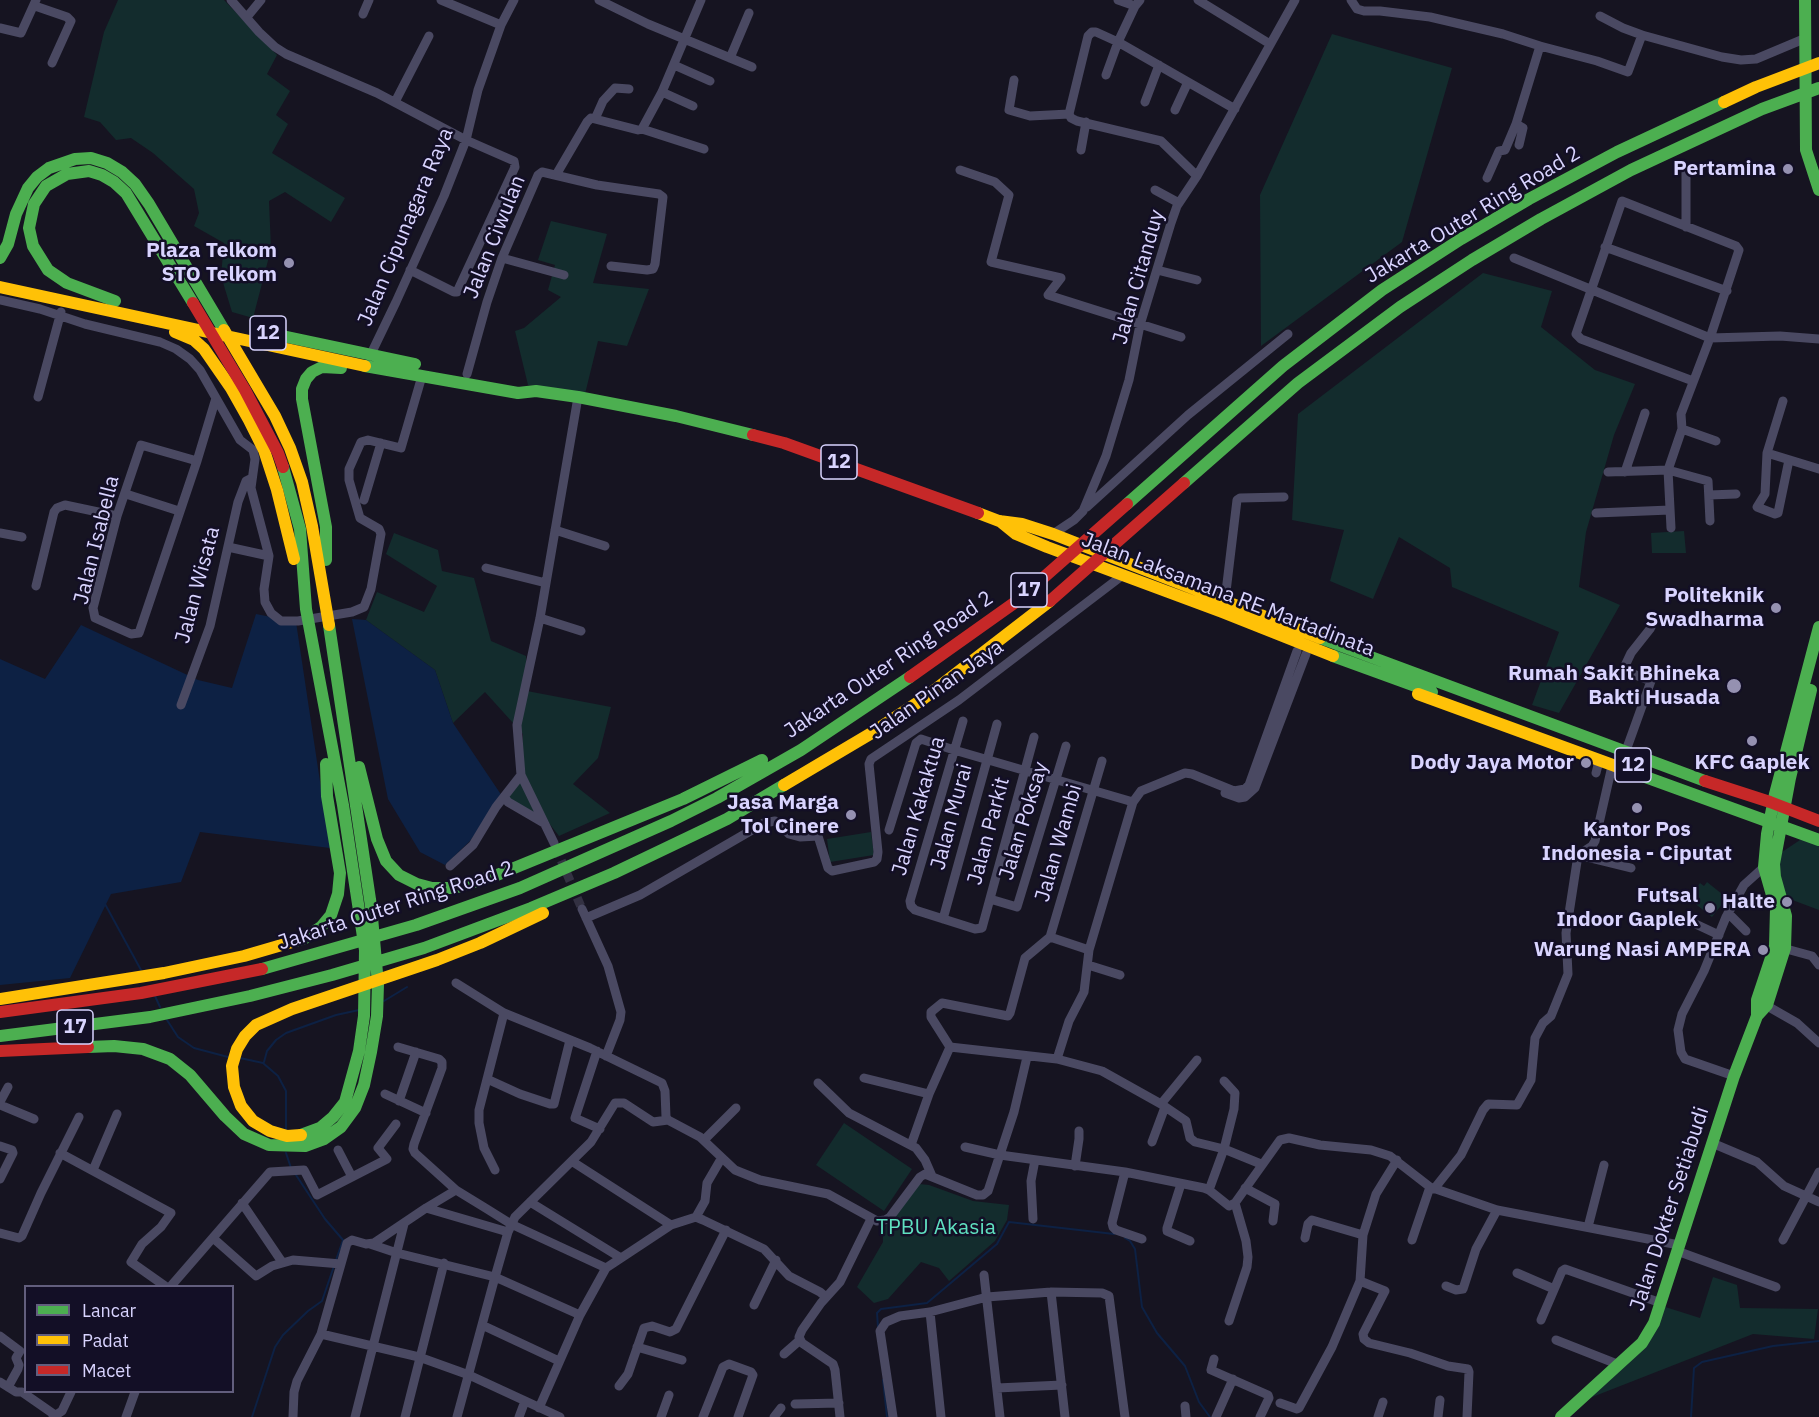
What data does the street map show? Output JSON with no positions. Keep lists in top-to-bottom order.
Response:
{
  "streets": {
    "main road": [
      "Jakarta Outer Ring Road 2",
      "12",
      "17",
      "Jalan Laksamana RE Martadinata",
      "Jalan Dokter Setiabudi"
    ],
    "street": [
      "Jalan Cipunagara Raya",
      "Jalan Ciwulan",
      "Jalan Citanduy",
      "Jalan Isabella",
      "Jalan Wisata",
      "Jalan Pinan Jaya",
      "Jalan Kakaktua",
      "Jalan Murai",
      "Jalan Poksay",
      "Jalan Parkit",
      "Jalan Wambi"
    ]
  },
  "crossings": [
    ["Jalan Cipunagara Raya", "Jalan Laksamana RE Martadinata"],
    ["Jalan Ciwulan", "Jalan Laksamana RE Martadinata"],
    ["Jalan Citanduy", "Jalan Laksamana RE Martadinata"],
    ["12", "Jalan Laksamana RE Martadinata"],
    ["Jalan Laksamana RE Martadinata", "Jalan Pinan Jaya"],
    ["Jalan Kakaktua", "Jalan Murai"],
    ["Jalan Kakaktua", "Jalan Parkit"],
    ["Jalan Murai", "Jalan Parkit"],
    ["Jalan Poksay", "Jalan Parkit"]
  ],
  "parks": ["TPBU Akasia"],
  "places": [
    "Pertamina",
    "Plaza Telkom STO Telkom",
    "Politeknik Swadharma",
    "Rumah Sakit Bhineka Bakti Husada",
    "KFC Gaplek",
    "Dody Jaya Motor",
    "Kantor Pos Indonesia - Ciputat",
    "Jasa Marga Tol Cinere",
    "Halte",
    "Futsal Indoor Gaplek",
    "Warung Nasi AMPERA"
  ],
  "legend": ["Lancar", "Padat", "Macet"]
}
